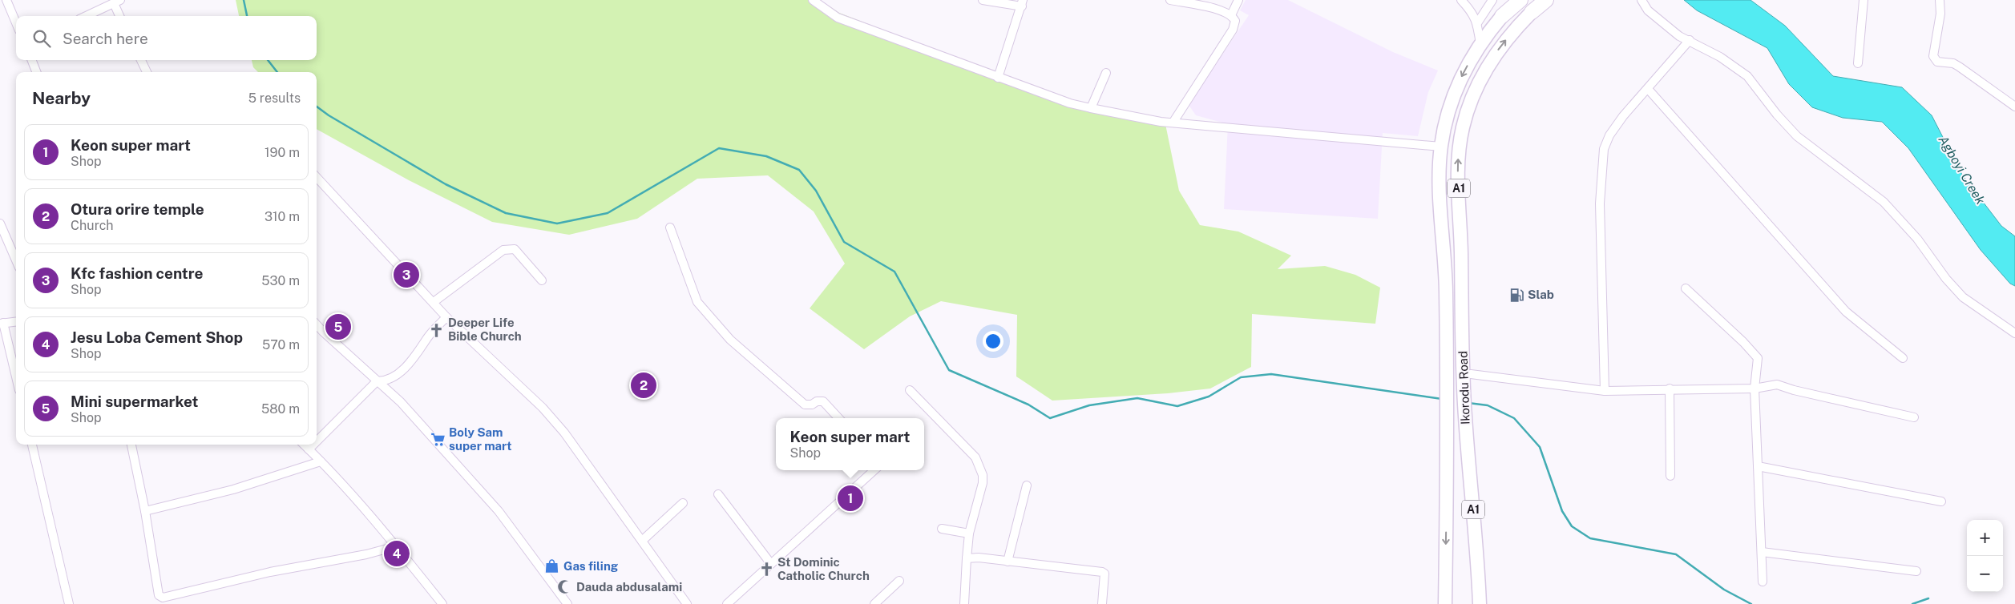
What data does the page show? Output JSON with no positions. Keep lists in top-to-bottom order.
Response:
{
  "streets": {
    "highway": ["A1", "Ikorodu Road"]
  },
  "water": ["Agboyi Creek"],
  "places": {
    "fuel station": ["Slab"],
    "church": ["Deeper Life Bible Church", "St Dominic Catholic Church"],
    "supermarket": ["Boly Sam super mart"],
    "shop": ["Gas filing"],
    "mosque": ["Dauda abdusalami"]
  },
  "page": {
    "search": "Search here",
    "heading": ["Nearby", "5 results"],
    "list": [
      {
        "mark": "1",
        "name": "Keon super mart",
        "note": "Shop",
        "value": "190 m"
      },
      {
        "mark": "2",
        "name": "Otura orire temple",
        "note": "Church",
        "value": "310 m"
      },
      {
        "mark": "3",
        "name": "Kfc fashion centre",
        "note": "Shop",
        "value": "530 m"
      },
      {
        "mark": "4",
        "name": "Jesu Loba Cement Shop",
        "note": "Shop",
        "value": "570 m"
      },
      {
        "mark": "5",
        "name": "Mini supermarket",
        "note": "Shop",
        "value": "580 m"
      }
    ],
    "pins": [
      "3",
      "5",
      "2",
      "1",
      "4"
    ],
    "popup": ["Keon super mart", "Shop"],
    "map_buttons": ["+", "−"]
  }
}
